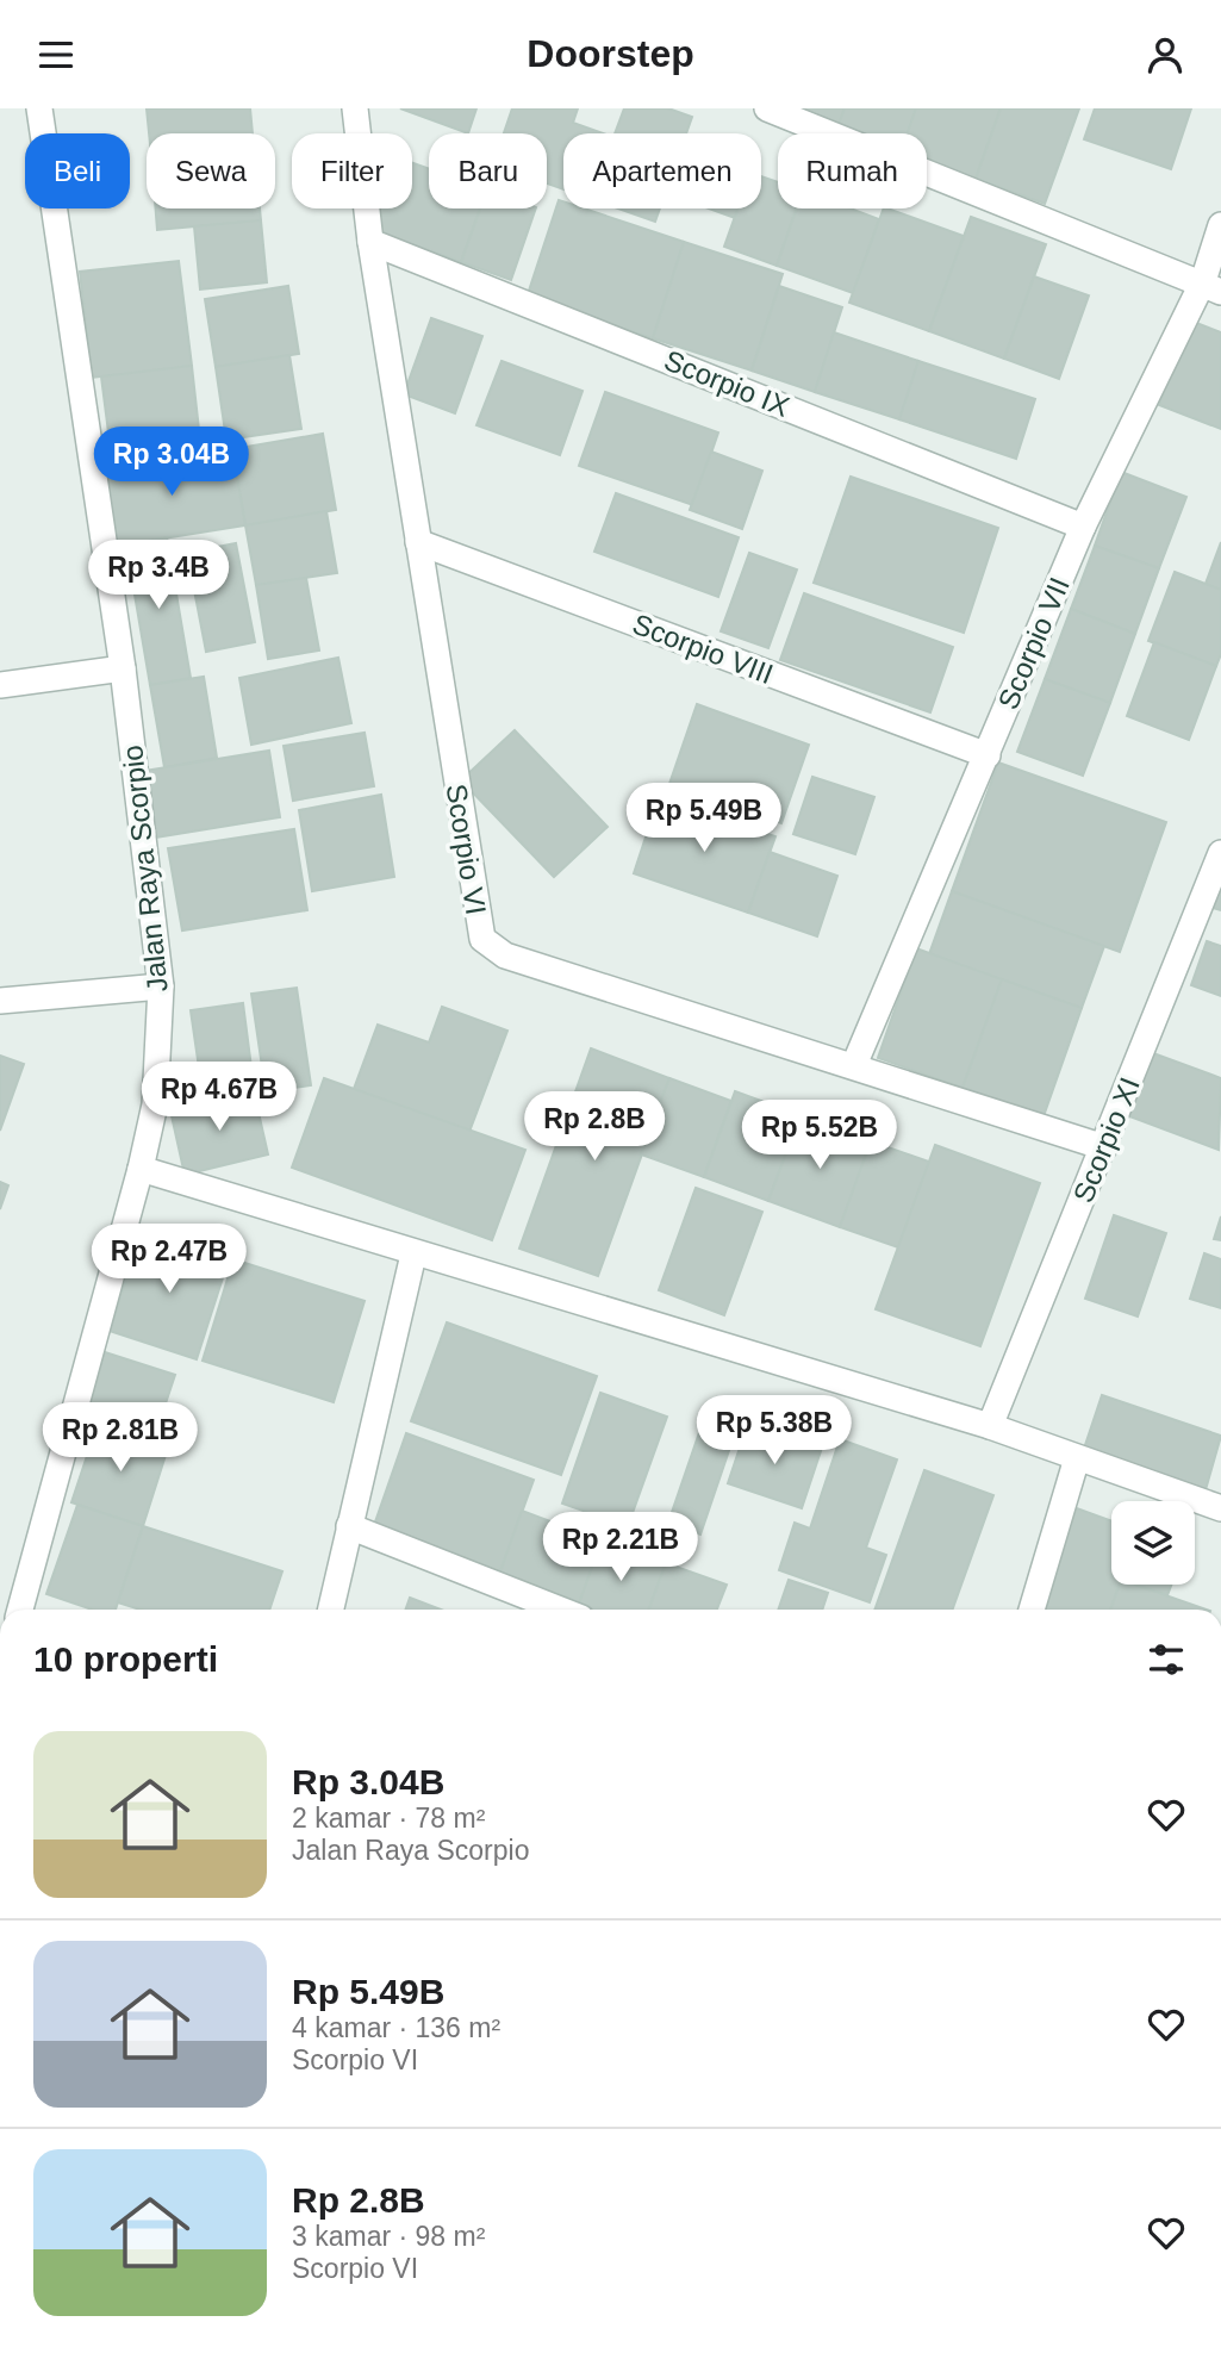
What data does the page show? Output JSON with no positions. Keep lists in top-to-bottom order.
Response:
{
  "streets": {
    "street": [
      "Scorpio IX",
      "Scorpio VII",
      "Scorpio VIII",
      "Scorpio VI",
      "Jalan Raya Scorpio",
      "Scorpio XI"
    ]
  },
  "crossings": [
    ["Scorpio IX", "Scorpio VII"],
    ["Scorpio IX", "Scorpio VI"],
    ["Scorpio VII", "Scorpio VIII"],
    ["Scorpio VII", "Scorpio VI"],
    ["Scorpio VIII", "Scorpio VI"],
    ["Scorpio VI", "Scorpio XI"]
  ],
  "page": {
    "header": "Doorstep",
    "chip": [
      "Beli",
      "Sewa",
      "Filter",
      "Baru",
      "Apartemen",
      "Rumah"
    ],
    "price": [
      "Rp 3.04B",
      "Rp 3.4B",
      "Rp 5.49B",
      "Rp 4.67B",
      "Rp 2.8B",
      "Rp 5.52B",
      "Rp 2.47B",
      "Rp 5.38B",
      "Rp 2.81B",
      "Rp 2.21B"
    ],
    "heading": "10 properti",
    "list": [
      {
        "name": "Rp 3.04B",
        "note": "2 kamar · 78 m² · Jalan Raya Scorpio"
      },
      {
        "name": "Rp 5.49B",
        "note": "4 kamar · 136 m² · Scorpio VI"
      },
      {
        "name": "Rp 2.8B",
        "note": "3 kamar · 98 m² · Scorpio VI"
      }
    ]
  }
}
